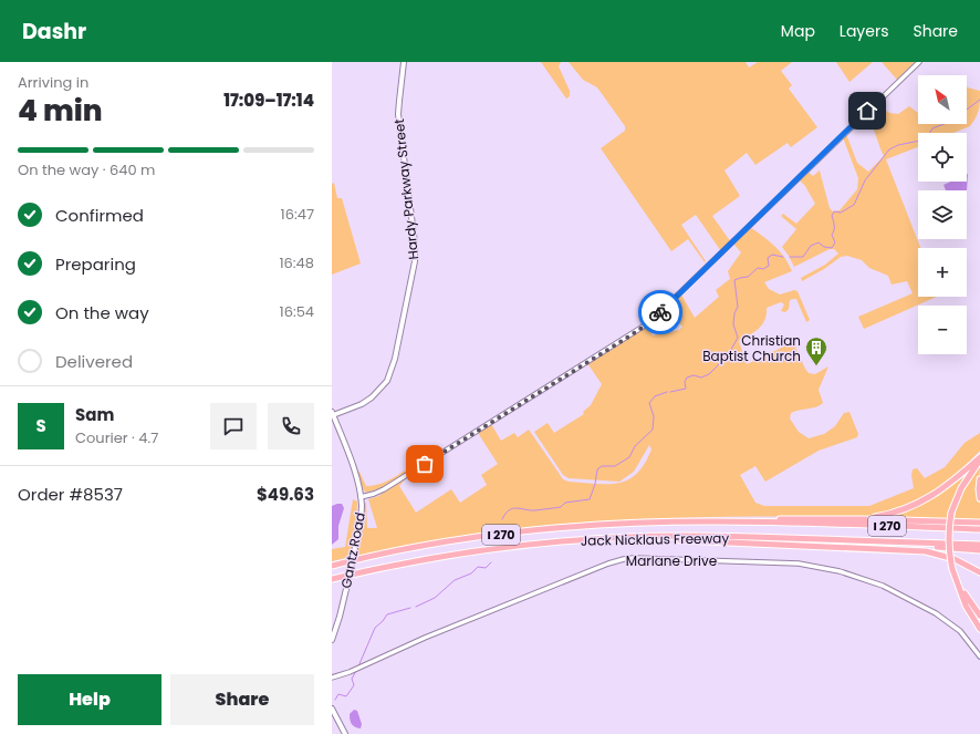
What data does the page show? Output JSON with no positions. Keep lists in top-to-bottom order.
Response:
{
  "streets": {
    "highway": ["I 270", "Jack Nicklaus Freeway"],
    "main road": ["Hardy Parkway Street", "Gantz Road"],
    "street": ["Marlane Drive"]
  },
  "crossings": [
    ["Hardy Parkway Street", "Gantz Road"]
  ],
  "places": {
    "building": ["Christian Baptist Church"]
  },
  "north": "top left",
  "page": {
    "header": "Dashr",
    "nav": ["Map", "Layers", "Share"],
    "heading": ["4 min", "Arriving in", "17:09–17:14"],
    "panel": [
      "Sam",
      "Courier · 4.7",
      "Order #8537",
      "$49.63"
    ],
    "map_buttons": ["+", "−"],
    "bar": "On the way · 640 m",
    "list": [
      ["Confirmed", "16:47"],
      ["Preparing", "16:48"],
      ["On the way", "16:54"],
      "Delivered"
    ],
    "round": "S",
    "buttons": ["Help", "Share"]
  }
}
